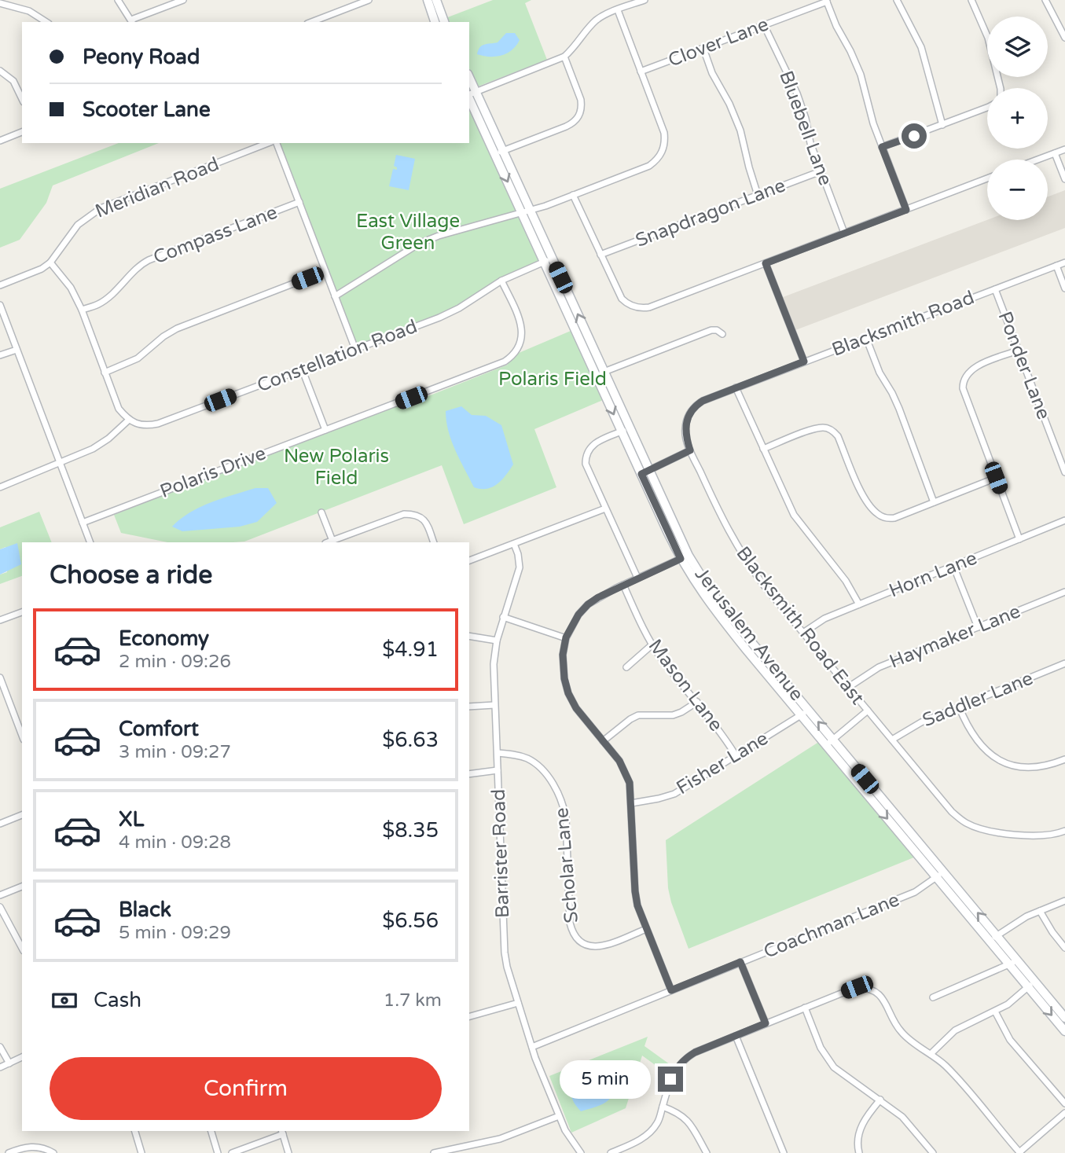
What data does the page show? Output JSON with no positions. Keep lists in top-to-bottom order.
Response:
{
  "streets": {
    "main road": ["Jerusalem Avenue"],
    "street": [
      "Clover Lane",
      "Bluebell Lane",
      "Meridian Road",
      "Snapdragon Lane",
      "Compass Lane",
      "Blacksmith Road",
      "Constellation Road",
      "Ponder Lane",
      "Polaris Drive",
      "Horn Lane",
      "Blacksmith Road East",
      "Haymaker Lane",
      "Mason Lane",
      "Saddler Lane",
      "Fisher Lane",
      "Barrister Road",
      "Scholar Lane",
      "Coachman Lane"
    ]
  },
  "crossings": [
    ["Clover Lane", "Bluebell Lane"],
    ["Bluebell Lane", "Snapdragon Lane"],
    ["Blacksmith Road", "Ponder Lane"],
    ["Blacksmith Road", "Blacksmith Road East"],
    ["Constellation Road", "Polaris Drive"],
    ["Constellation Road", "Jerusalem Avenue"],
    ["Horn Lane", "Blacksmith Road East"],
    ["Blacksmith Road East", "Haymaker Lane"],
    ["Jerusalem Avenue", "Fisher Lane"],
    ["Jerusalem Avenue", "Coachman Lane"],
    ["Mason Lane", "Fisher Lane"],
    ["Barrister Road", "Scholar Lane"],
    ["Barrister Road", "Coachman Lane"]
  ],
  "parks": ["East Village Green", "Polaris Field", "New Polaris Field"],
  "page": {
    "map_buttons": ["+", "−"],
    "banner": ["Peony Road", "Scooter Lane"],
    "heading": "Choose a ride",
    "list": [
      {
        "name": "Economy",
        "note": "2 min · 09:26",
        "value": "$4.91"
      },
      {
        "name": "Comfort",
        "note": "3 min · 09:27",
        "value": "$6.63"
      },
      {
        "name": "XL",
        "note": "4 min · 09:28",
        "value": "$8.35"
      },
      {
        "name": "Black",
        "note": "5 min · 09:29",
        "value": "$6.56"
      }
    ],
    "pay": ["Cash", "1.7 km"],
    "buttons": "Confirm",
    "bubble": "5 min"
  }
}
